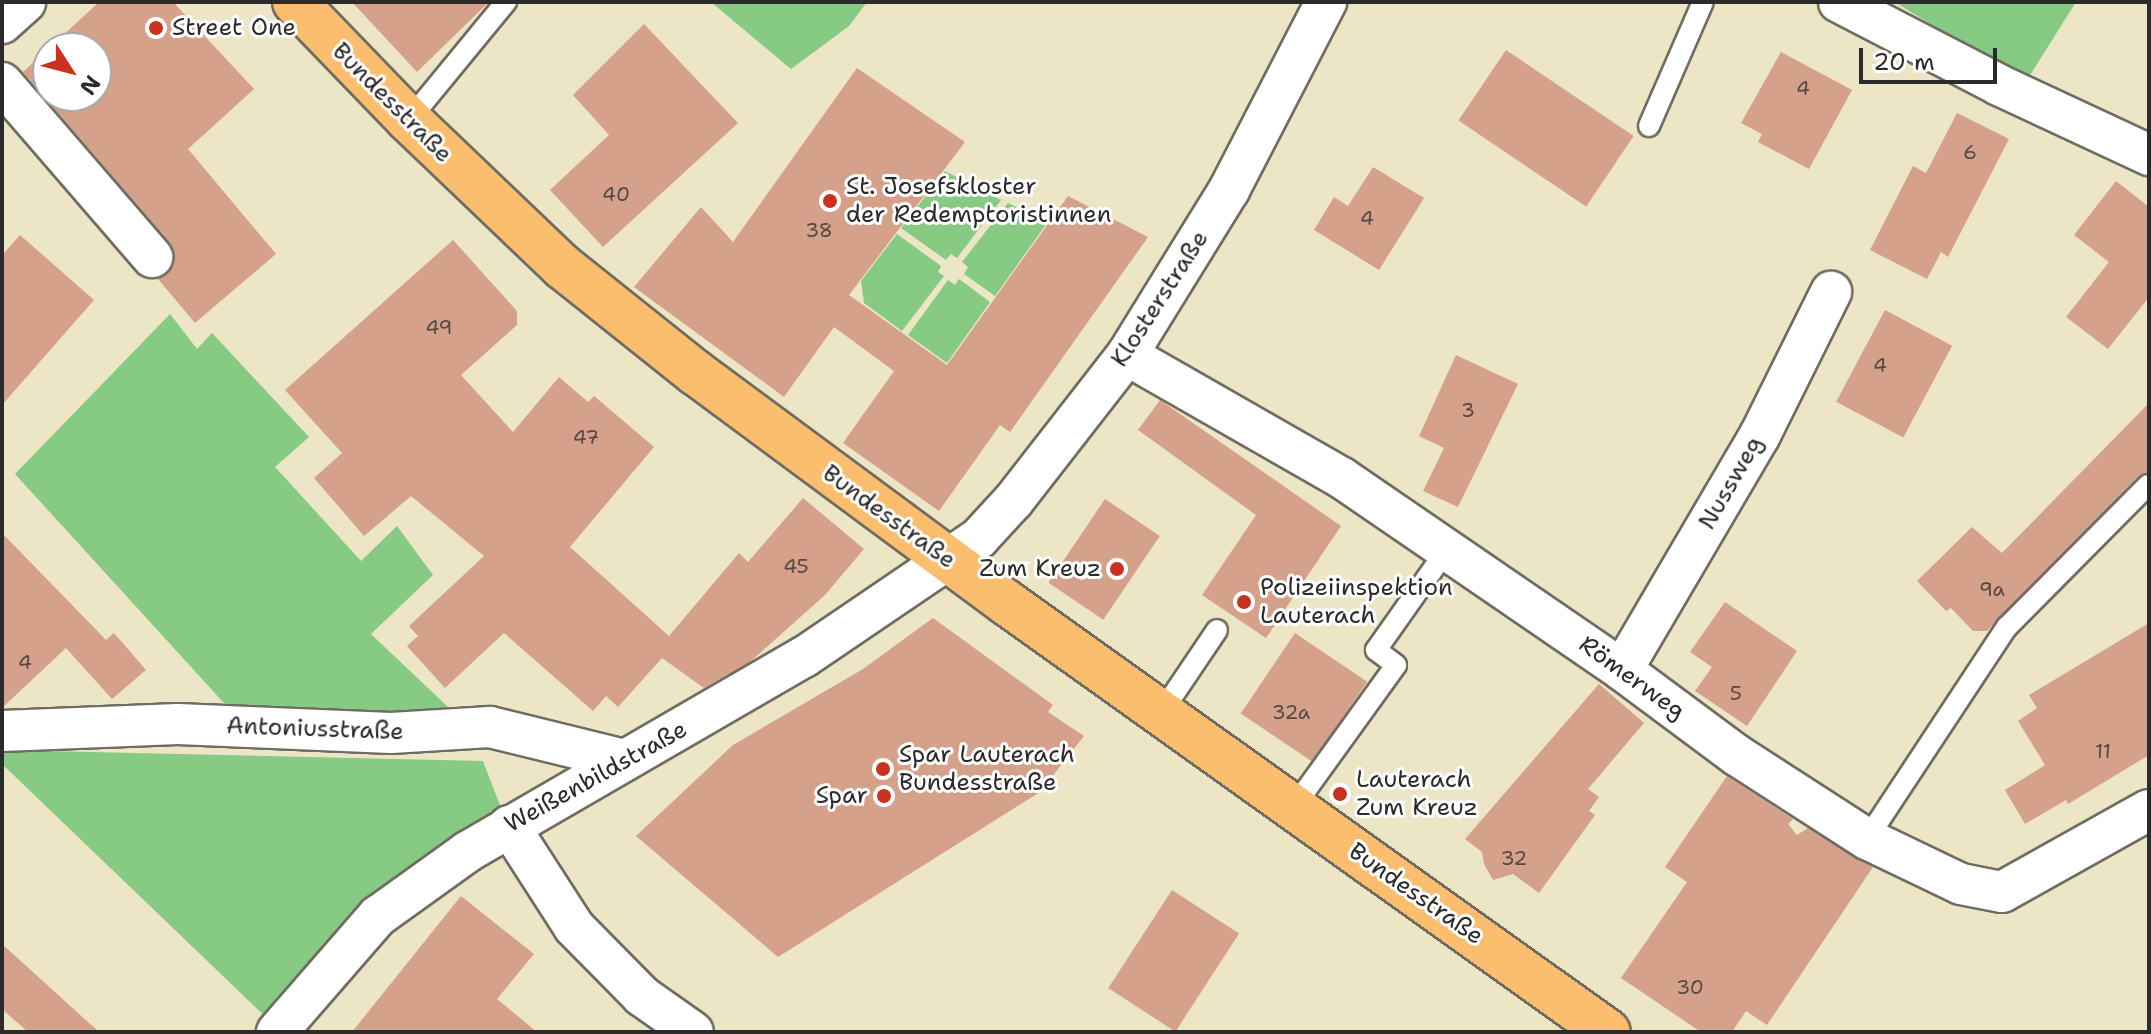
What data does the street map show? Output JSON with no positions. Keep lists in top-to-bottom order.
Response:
{
  "streets": {
    "main road": ["Bundesstraße"],
    "street": [
      "Klosterstraße",
      "Nussweg",
      "Römerweg",
      "Antoniusstraße",
      "Weißenbildstraße"
    ]
  },
  "crossings": [
    ["Bundesstraße", "Klosterstraße"],
    ["Bundesstraße", "Weißenbildstraße"],
    ["Klosterstraße", "Römerweg"],
    ["Klosterstraße", "Weißenbildstraße"],
    ["Nussweg", "Römerweg"],
    ["Antoniusstraße", "Weißenbildstraße"]
  ],
  "places": [
    "Street One",
    "St. Josefskloster der Redemptoristinnen",
    "Zum Kreuz",
    "Polizeiinspektion Lauterach",
    "Spar Lauterach Bundesstraße",
    "Lauterach Zum Kreuz",
    "Spar"
  ],
  "house_numbers": [
    "4",
    "6",
    "40",
    "4",
    "38",
    "49",
    "4",
    "3",
    "47",
    "45",
    "9a",
    "4",
    "5",
    "32a",
    "11",
    "32",
    "30"
  ],
  "scale_bar": "20 m",
  "north": "bottom right"
}
